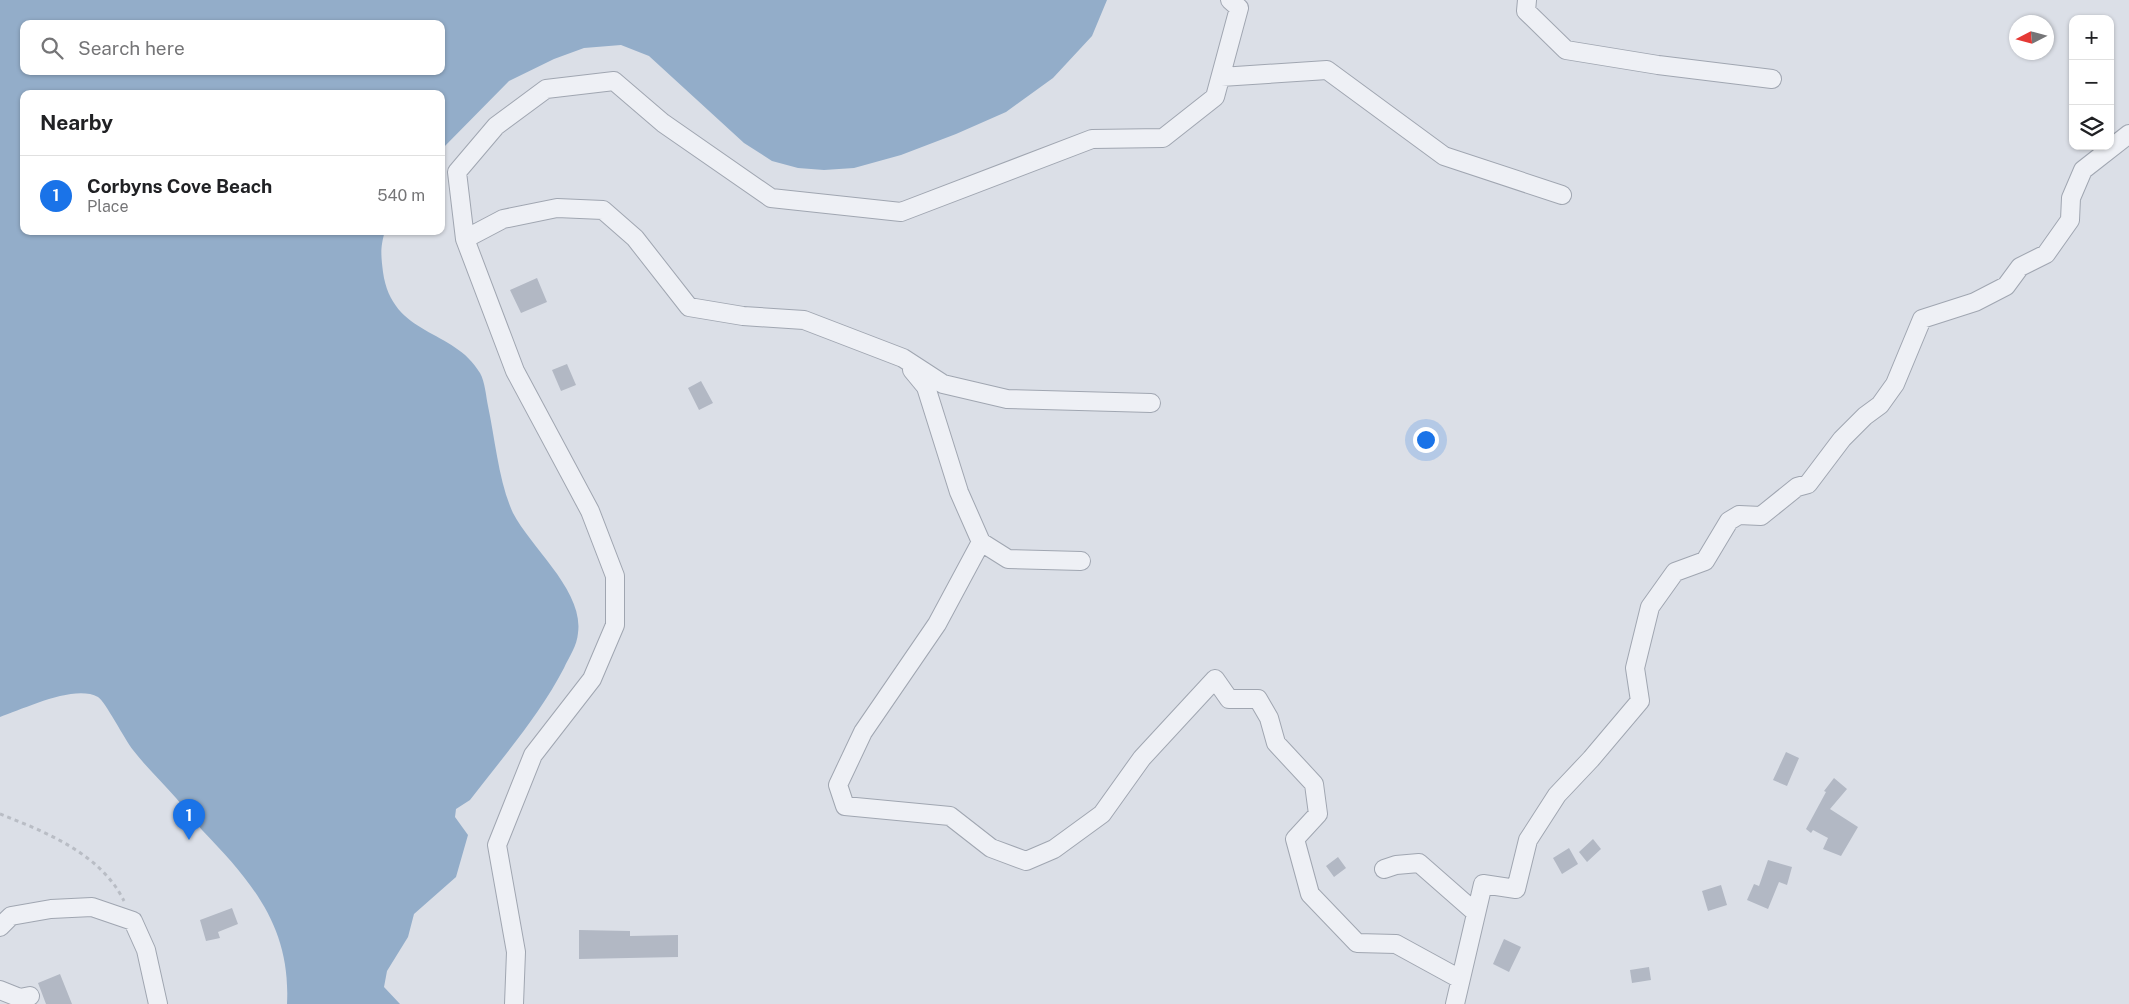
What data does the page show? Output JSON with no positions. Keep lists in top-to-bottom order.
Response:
{
  "north": "left",
  "page": {
    "map_buttons": ["+", "−"],
    "search": "Search here",
    "heading": "Nearby",
    "list": [
      {
        "mark": "1",
        "name": "Corbyns Cove Beach",
        "note": "Place",
        "value": "540 m"
      }
    ],
    "pins": "1"
  }
}
